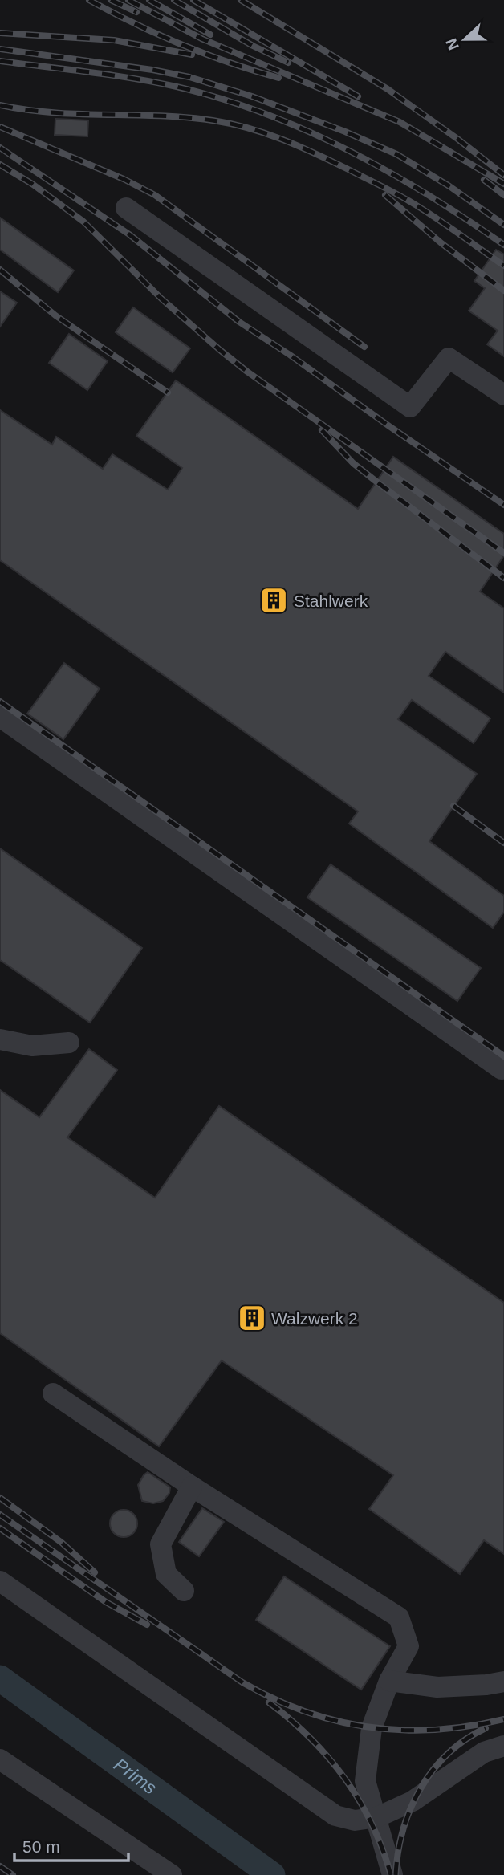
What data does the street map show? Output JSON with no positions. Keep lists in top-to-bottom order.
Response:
{
  "water": ["Prims"],
  "places": {
    "building": ["Stahlwerk", "Walzwerk 2"]
  },
  "scale_bar": "50 m",
  "north": "left"
}
